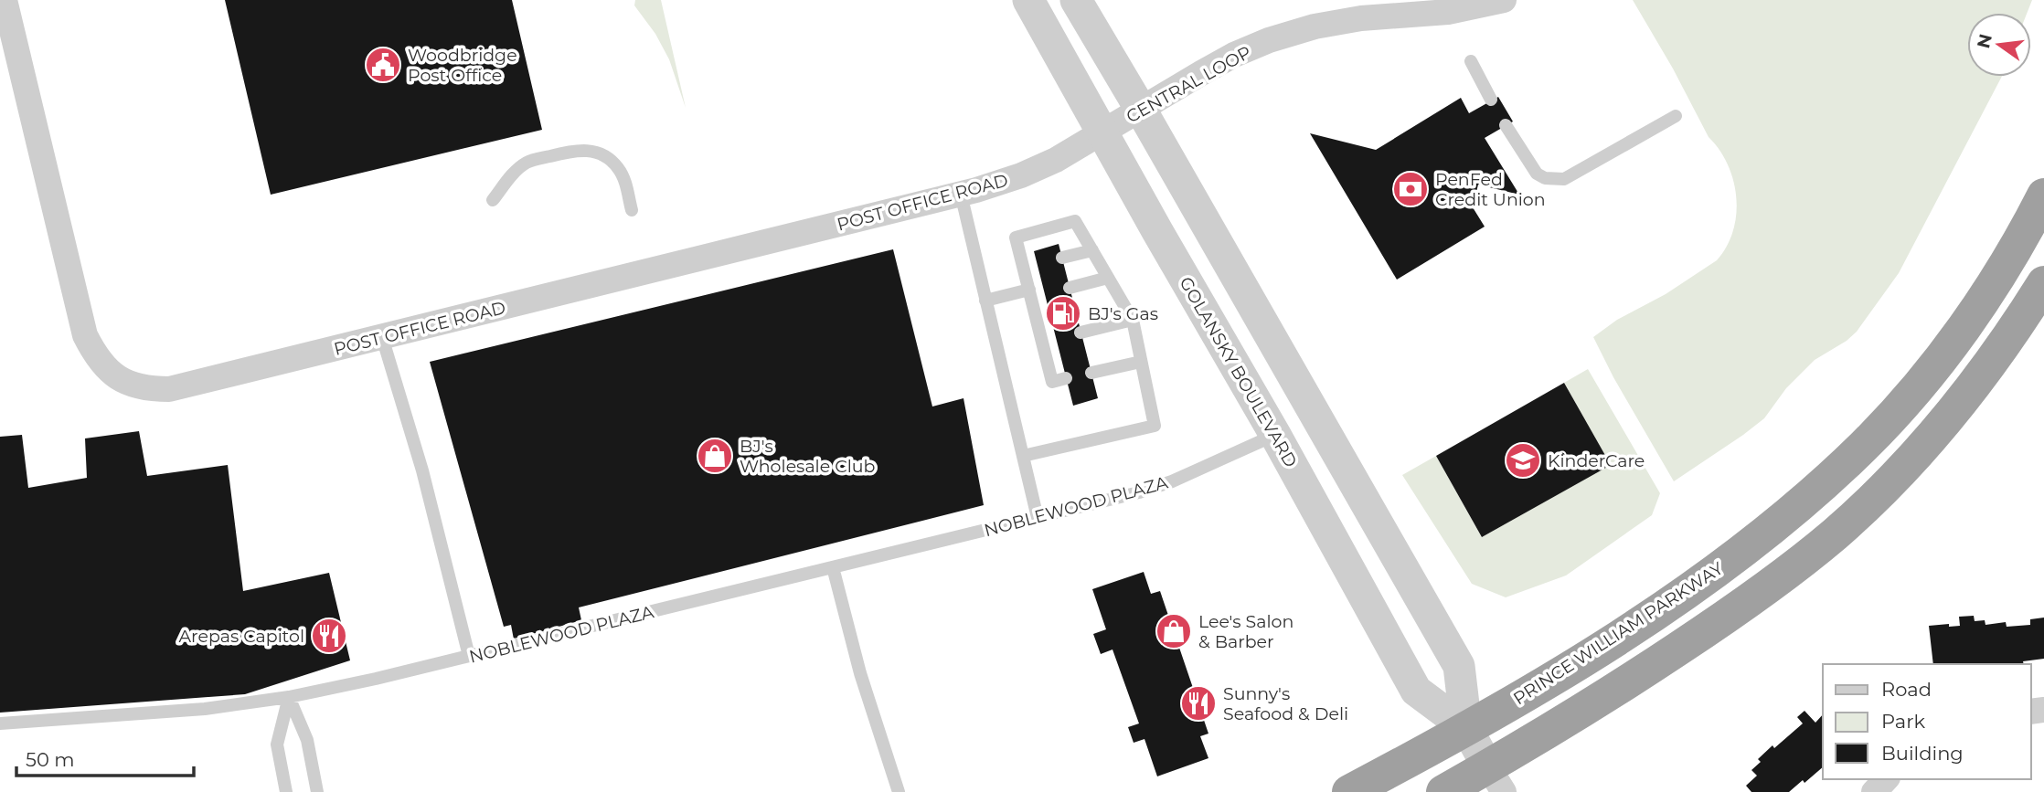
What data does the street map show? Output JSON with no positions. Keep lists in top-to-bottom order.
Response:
{
  "streets": {
    "highway": ["PRINCE WILLIAM PARKWAY"],
    "street": ["CENTRAL LOOP", "POST OFFICE ROAD", "GOLANSKY BOULEVARD"],
    "lane": ["NOBLEWOOD PLAZA"]
  },
  "crossings": [
    ["CENTRAL LOOP", "POST OFFICE ROAD"],
    ["CENTRAL LOOP", "GOLANSKY BOULEVARD"],
    ["POST OFFICE ROAD", "GOLANSKY BOULEVARD"],
    ["GOLANSKY BOULEVARD", "NOBLEWOOD PLAZA"],
    ["GOLANSKY BOULEVARD", "PRINCE WILLIAM PARKWAY"]
  ],
  "places": {
    "public building": ["Woodbridge Post Office"],
    "bank": ["PenFed Credit Union"],
    "fuel station": ["BJ's Gas"],
    "shop": ["BJ's Wholesale Club", "Lee's Salon & Barber"],
    "school or university": ["KinderCare"],
    "restaurant": ["Arepas Capitol", "Sunny's Seafood & Deli"]
  },
  "legend": ["Road", "Park", "Building"],
  "scale_bar": "50 m",
  "north": "left"
}
